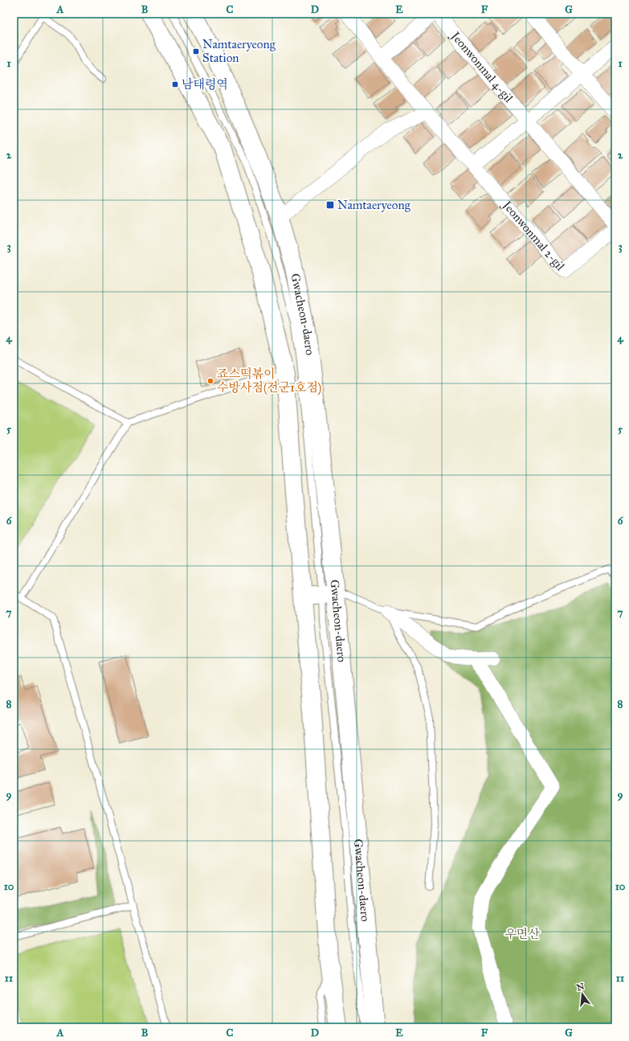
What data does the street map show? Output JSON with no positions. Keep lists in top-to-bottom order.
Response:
{
  "streets": {
    "main road": ["Gwacheon-daero"],
    "street": ["Jeonwonmal 4-gil", "Jeonwonmal 2-gil"]
  },
  "parks": ["우면산"],
  "places": {
    "transit": ["Namtaeryeong Station", "남태령역", "Namtaeryeong"],
    "other": ["죠스떡볶이 수방사점(전군1호점)"]
  },
  "north": "top",
  "grid": {
    "columns": [
      "A",
      "B",
      "C",
      "D",
      "E",
      "F",
      "G"
    ],
    "rows": [
      "1",
      "2",
      "3",
      "4",
      "5",
      "6",
      "7",
      "8",
      "9",
      "10",
      "11"
    ]
  }
}
